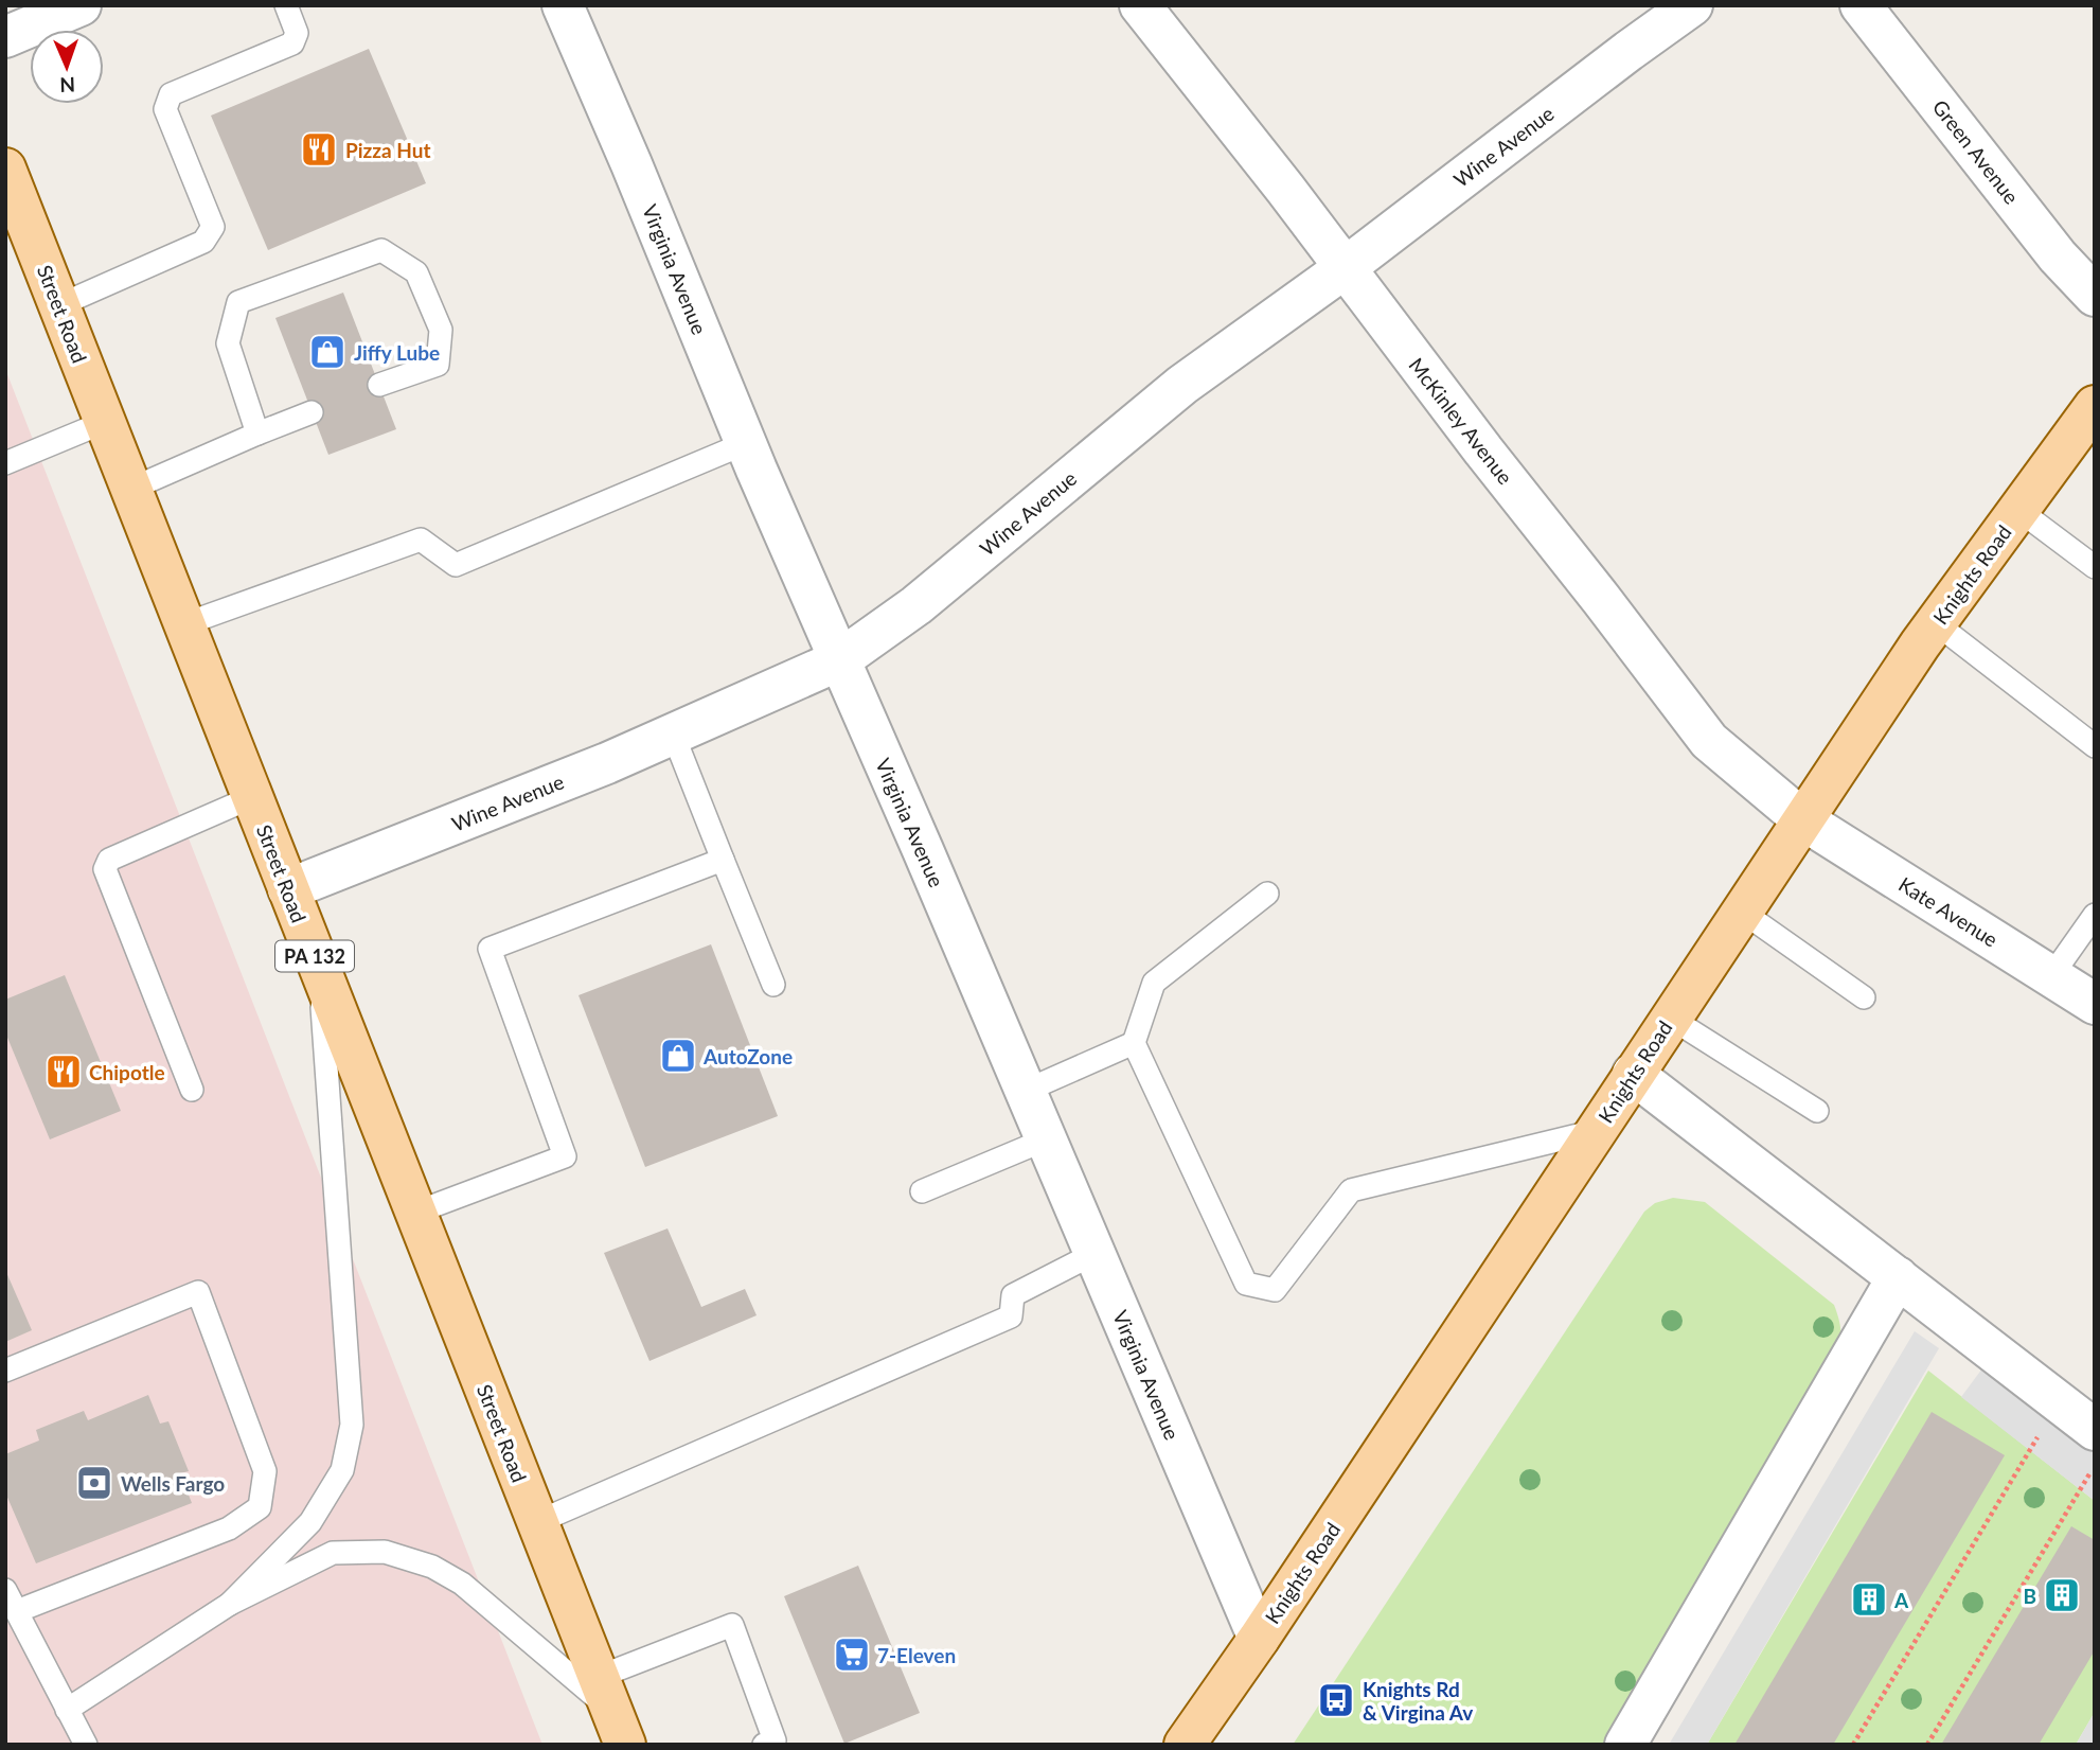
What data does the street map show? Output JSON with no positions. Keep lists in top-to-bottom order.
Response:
{
  "streets": {
    "main road": ["Street Road", "Knights Road", "PA 132"],
    "street": [
      "Wine Avenue",
      "Green Avenue",
      "Virginia Avenue",
      "McKinley Avenue",
      "Kate Avenue"
    ]
  },
  "crossings": [
    ["Wine Avenue", "Virginia Avenue"],
    ["Wine Avenue", "Street Road"],
    ["Wine Avenue", "McKinley Avenue"],
    ["Virginia Avenue", "Knights Road"],
    ["McKinley Avenue", "Knights Road"],
    ["McKinley Avenue", "Kate Avenue"],
    ["Knights Road", "Kate Avenue"]
  ],
  "places": {
    "restaurant": ["Pizza Hut", "Chipotle"],
    "shop": ["Jiffy Lube", "AutoZone"],
    "bank": ["Wells Fargo"],
    "building": ["B", "A"],
    "supermarket": ["7-Eleven"],
    "bus stop": ["Knights Rd & Virgina Av"]
  },
  "north": "bottom"
}
